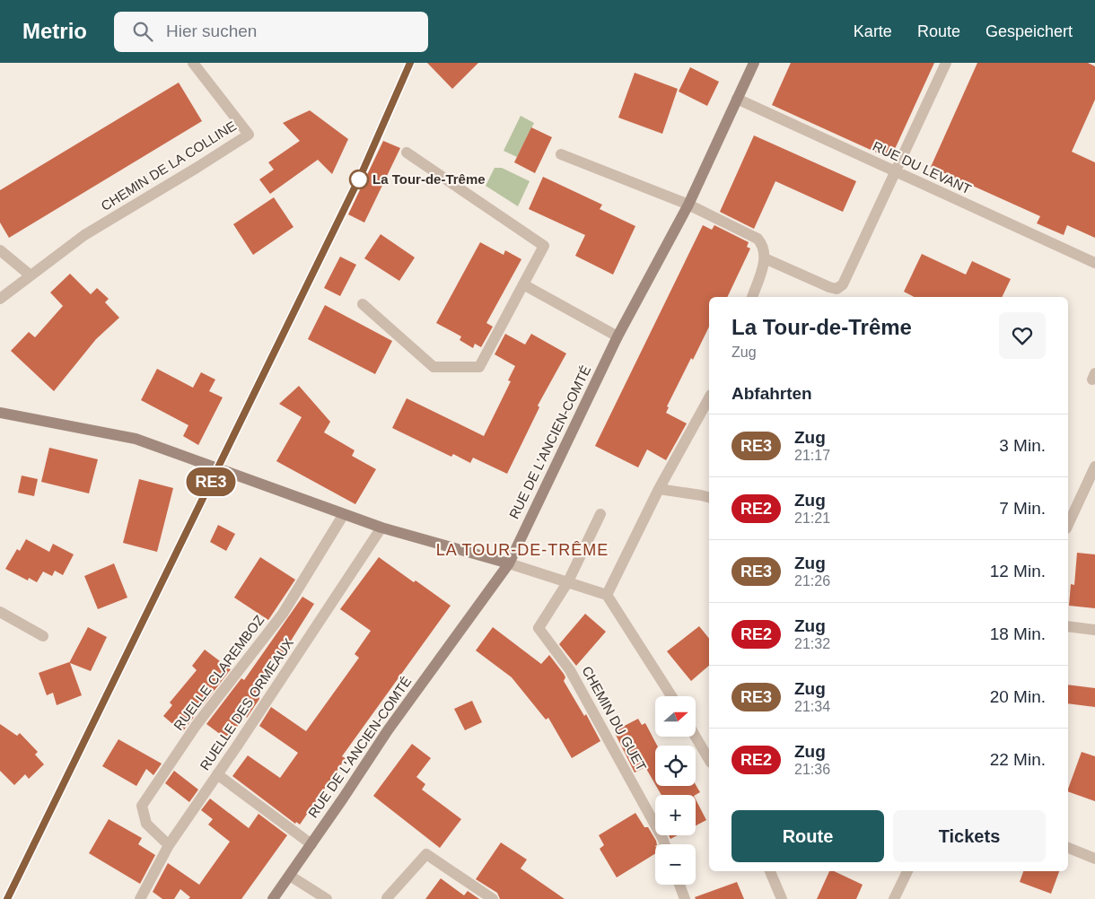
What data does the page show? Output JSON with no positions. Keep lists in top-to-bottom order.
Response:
{
  "streets": {
    "main road": ["RUE DE L'ANCIEN-COMTÉ"],
    "street": [
      "CHEMIN DE LA COLLINE",
      "RUE DU LEVANT",
      "RUELLE CLAREMBOZ",
      "RUELLE DES ORMEAUX",
      "CHEMIN DU GUET"
    ]
  },
  "crossings": [
    ["RUE DU LEVANT", "RUE DE L'ANCIEN-COMTÉ"],
    ["RUELLE CLAREMBOZ", "RUELLE DES ORMEAUX"]
  ],
  "districts": ["LA TOUR-DE-TRÊME"],
  "places": ["La Tour-de-Trême"],
  "north": "right",
  "page": {
    "header": "Metrio",
    "search": "Hier suchen",
    "nav": ["Karte", "Route", "Gespeichert"],
    "on_map": "RE3",
    "heading": [
      ["La Tour-de-Trême", "Zug"],
      "Abfahrten"
    ],
    "list": [
      {
        "mark": "RE3",
        "name": "Zug",
        "note": "21:17",
        "value": "3 Min."
      },
      {
        "mark": "RE2",
        "name": "Zug",
        "note": "21:21",
        "value": "7 Min."
      },
      {
        "mark": "RE3",
        "name": "Zug",
        "note": "21:26",
        "value": "12 Min."
      },
      {
        "mark": "RE2",
        "name": "Zug",
        "note": "21:32",
        "value": "18 Min."
      },
      {
        "mark": "RE3",
        "name": "Zug",
        "note": "21:34",
        "value": "20 Min."
      },
      {
        "mark": "RE2",
        "name": "Zug",
        "note": "21:36",
        "value": "22 Min."
      }
    ],
    "map_buttons": ["+", "−"],
    "buttons": ["Route", "Tickets"]
  }
}
